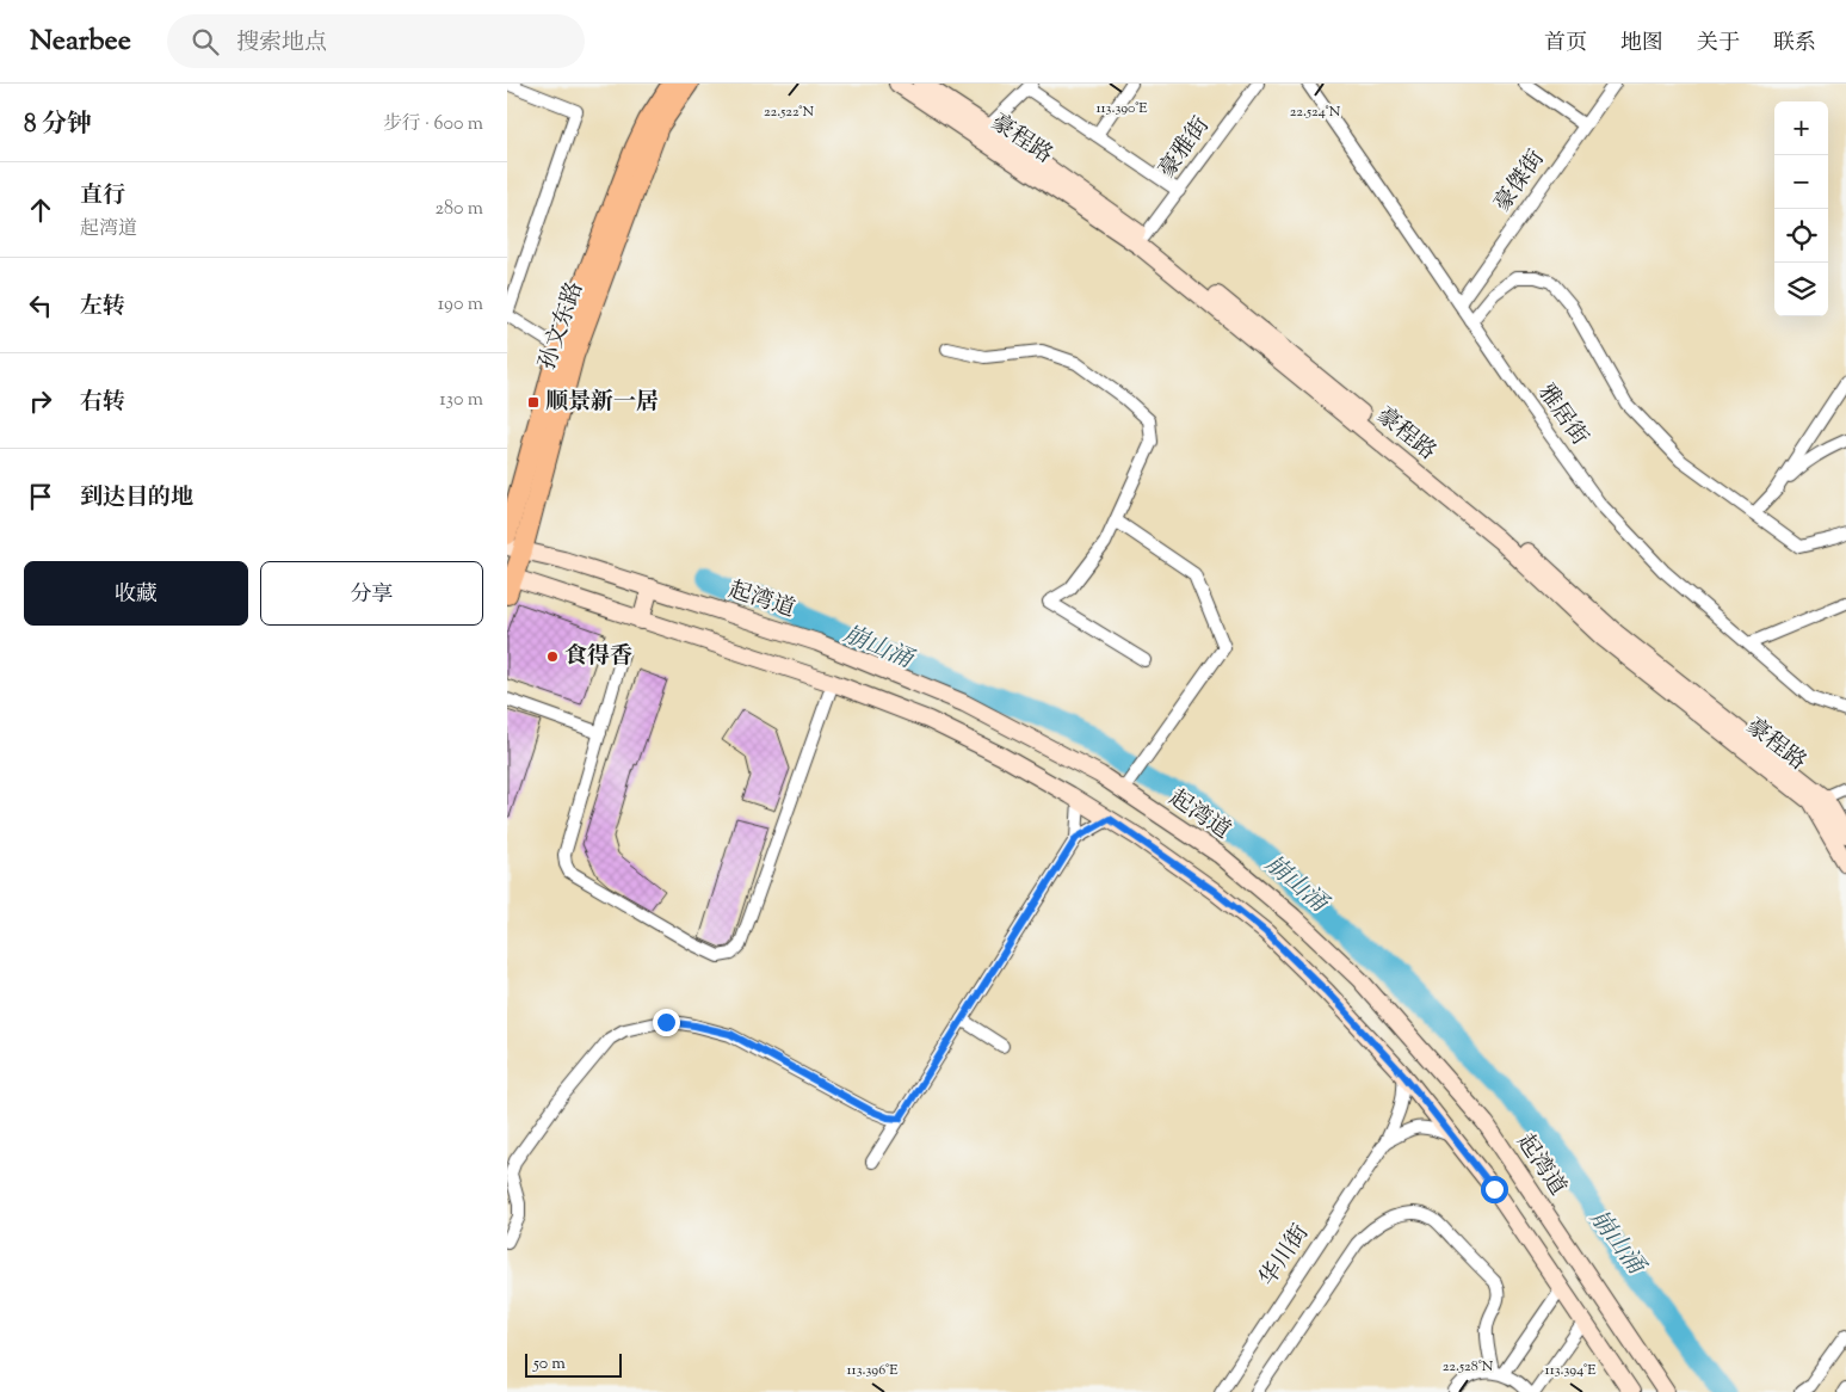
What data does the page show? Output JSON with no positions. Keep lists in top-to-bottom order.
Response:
{
  "streets": {
    "main road": ["豪程路", "孙文东路", "起湾道"],
    "street": [
      "豪雅街",
      "豪傑街",
      "雅居街",
      "华川街"
    ]
  },
  "crossings": [
    ["豪程路", "豪雅街"],
    ["豪傑街", "雅居街"],
    ["孙文东路", "起湾道"]
  ],
  "water": ["崩山涌"],
  "places": {
    "transit": ["顺景新一居"],
    "other": ["食得香"]
  },
  "scale_bar": "50 m",
  "page": {
    "header": "Nearbee",
    "search": "搜索地点",
    "nav": [
      "首页",
      "地图",
      "关于",
      "联系"
    ],
    "heading": ["8 分钟", "步行 · 600 m"],
    "map_buttons": ["+", "−"],
    "list": [
      ["直行", "起湾道", "280 m"],
      ["左转", "190 m"],
      ["右转", "130 m"],
      "到达目的地"
    ],
    "buttons": ["收藏", "分享"],
    "scale": "50 m"
  },
  "coordinates": [
    "113.390°E",
    "22.522°N",
    "22.524°N",
    "22.528°N",
    "113.396°E",
    "113.394°E"
  ]
}
